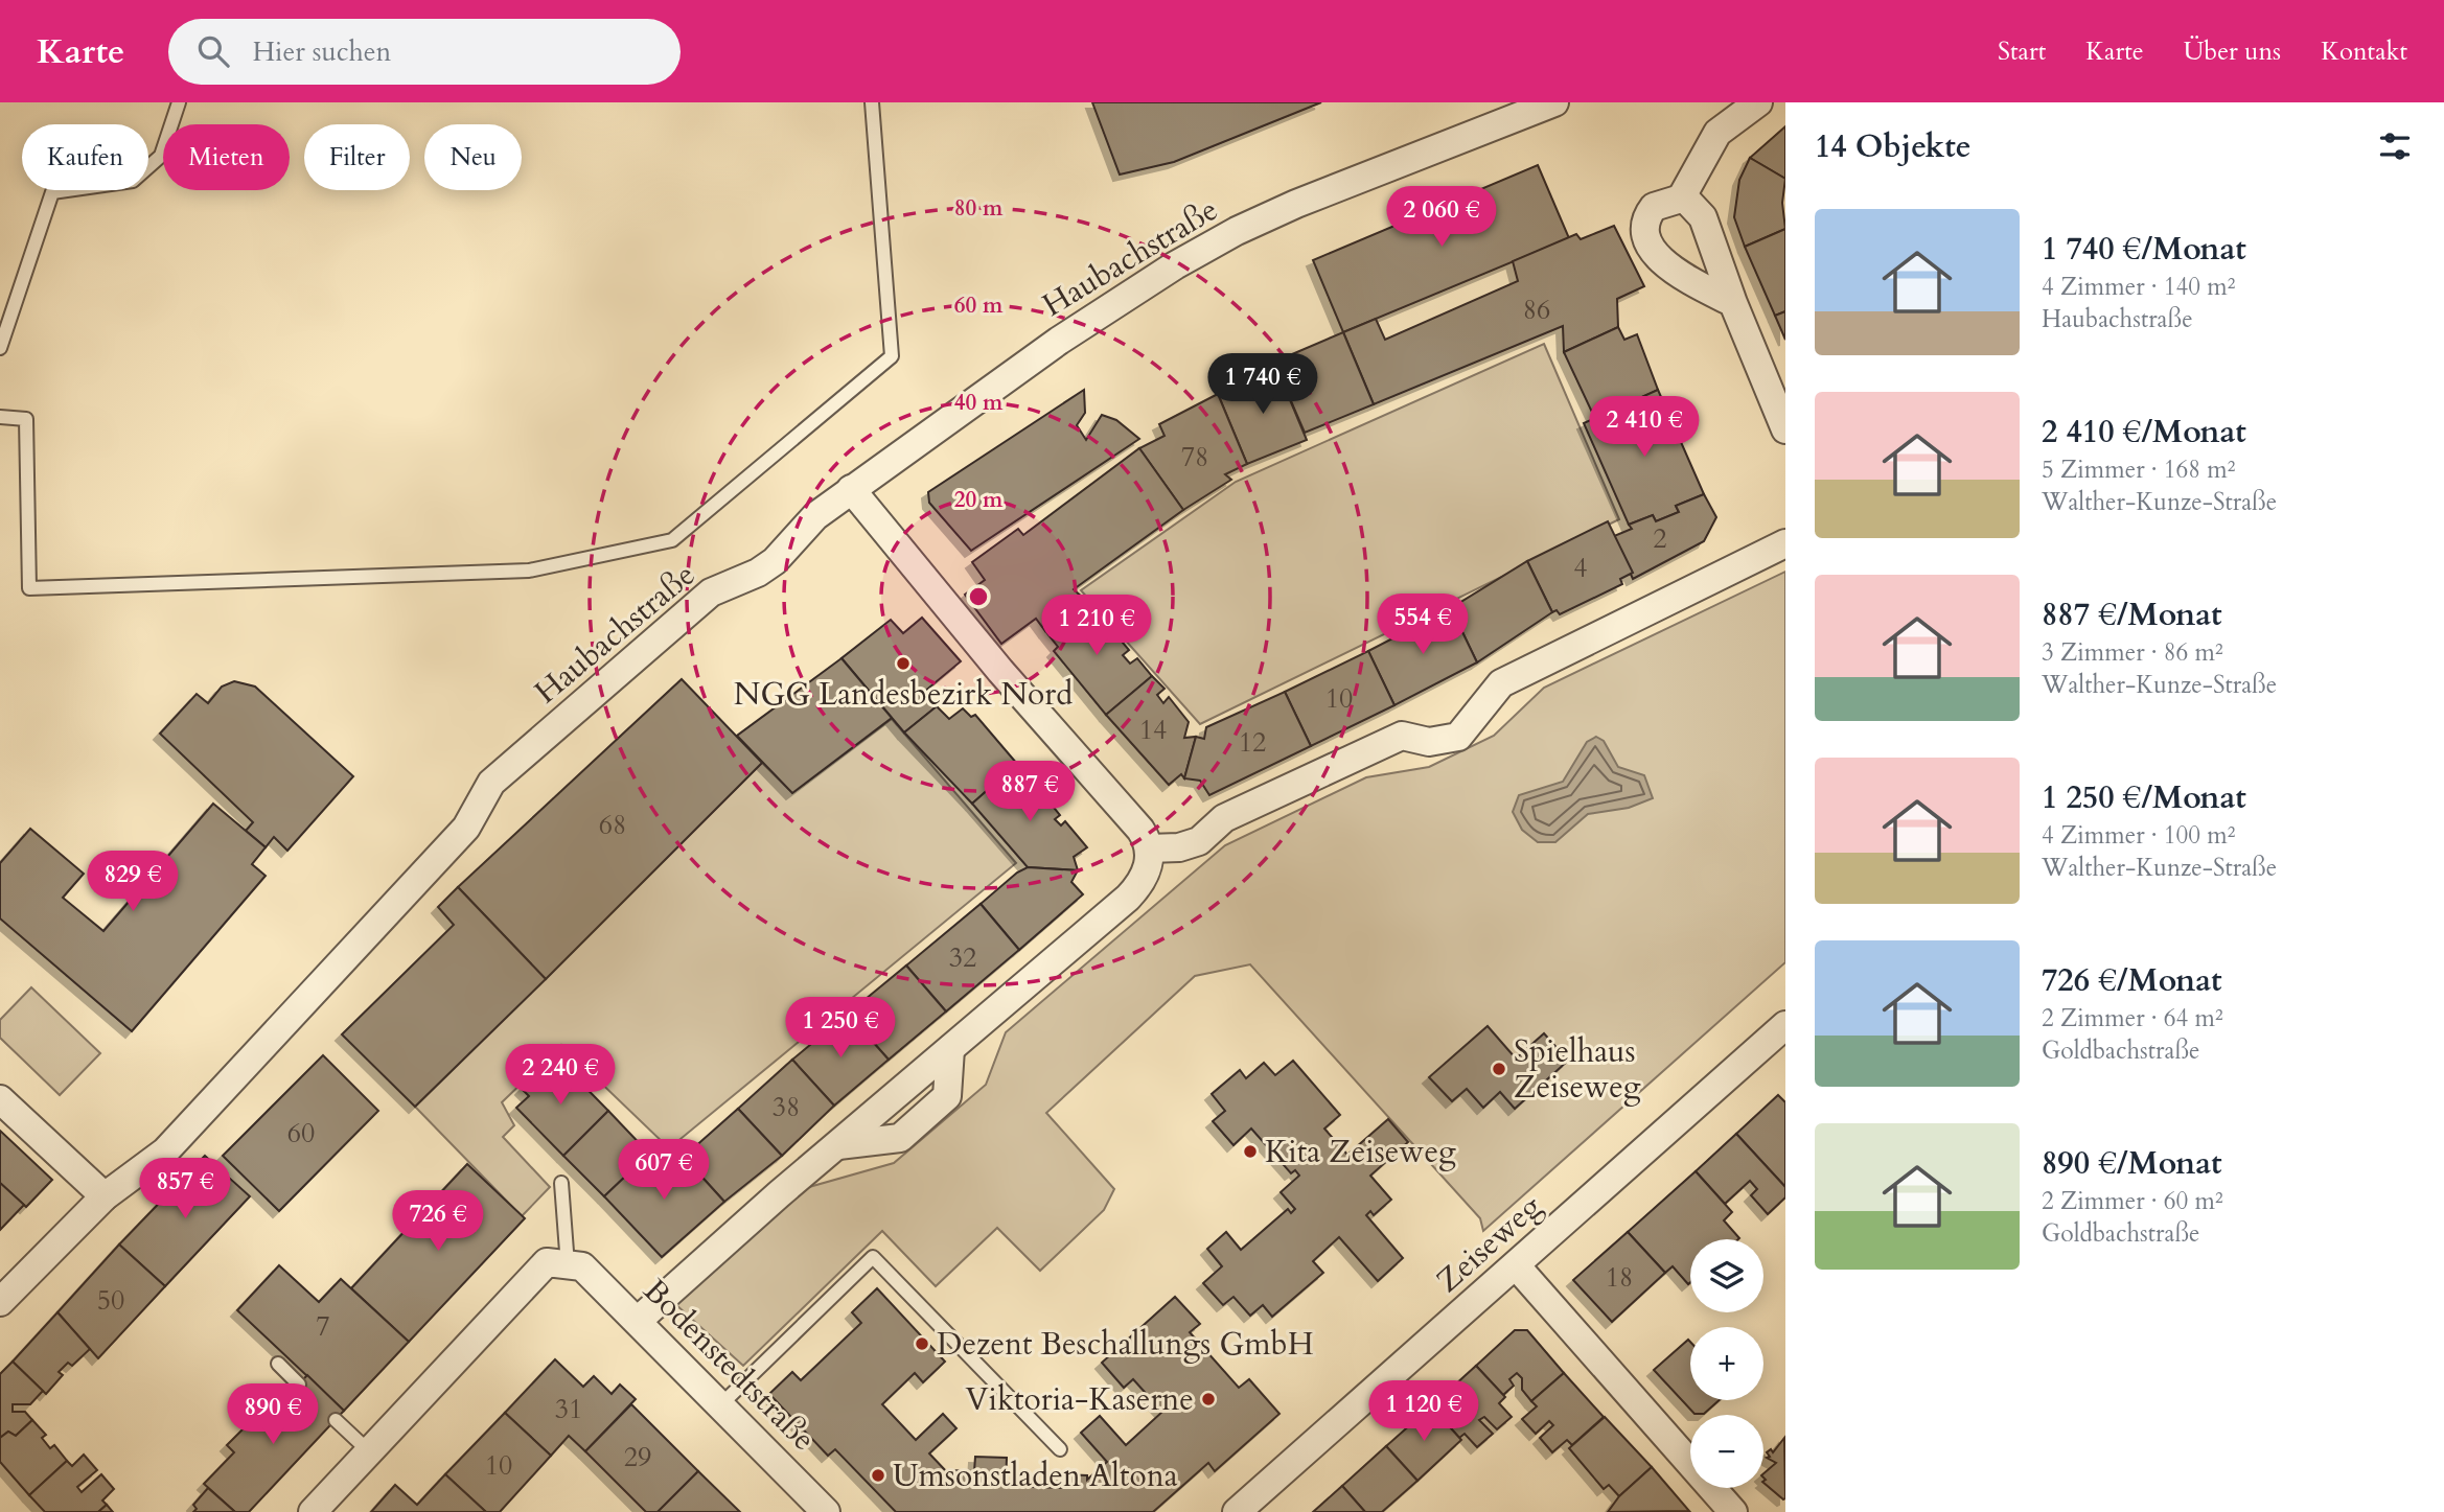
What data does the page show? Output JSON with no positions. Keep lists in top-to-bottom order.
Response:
{
  "streets": {
    "street": ["Haubachstraße", "Zeiseweg", "Bodenstedtstraße"]
  },
  "places": [
    "NGG Landesbezirk Nord",
    "Spielhaus Zeiseweg",
    "Kita Zeiseweg",
    "Dezent Beschallungs GmbH",
    "Viktoria-Kaserne",
    "Umsonstladen Altona"
  ],
  "house_numbers": [
    "86",
    "78",
    "2",
    "4",
    "10",
    "14",
    "12",
    "68",
    "32",
    "38",
    "60",
    "18",
    "50",
    "7",
    "31",
    "29",
    "10"
  ],
  "page": {
    "header": "Karte",
    "search": "Hier suchen",
    "nav": [
      "Start",
      "Karte",
      "Über uns",
      "Kontakt"
    ],
    "heading": "14 Objekte",
    "chip": [
      "Kaufen",
      "Mieten",
      "Filter",
      "Neu"
    ],
    "price": [
      "2 060 €",
      "1 740 €",
      "2 410 €",
      "554 €",
      "1 210 €",
      "887 €",
      "829 €",
      "1 250 €",
      "2 240 €",
      "607 €",
      "857 €",
      "726 €",
      "1 120 €",
      "890 €"
    ],
    "list": [
      {
        "name": "1 740 €/Monat",
        "note": "4 Zimmer · 140 m² · Haubachstraße"
      },
      {
        "name": "2 410 €/Monat",
        "note": "5 Zimmer · 168 m² · Walther-Kunze-Straße"
      },
      {
        "name": "887 €/Monat",
        "note": "3 Zimmer · 86 m² · Walther-Kunze-Straße"
      },
      {
        "name": "1 250 €/Monat",
        "note": "4 Zimmer · 100 m² · Walther-Kunze-Straße"
      },
      {
        "name": "726 €/Monat",
        "note": "2 Zimmer · 64 m² · Goldbachstraße"
      },
      {
        "name": "890 €/Monat",
        "note": "2 Zimmer · 60 m² · Goldbachstraße"
      }
    ],
    "map_buttons": ["+", "−"]
  },
  "rings": [
    "80 m",
    "60 m",
    "40 m",
    "20 m"
  ]
}
